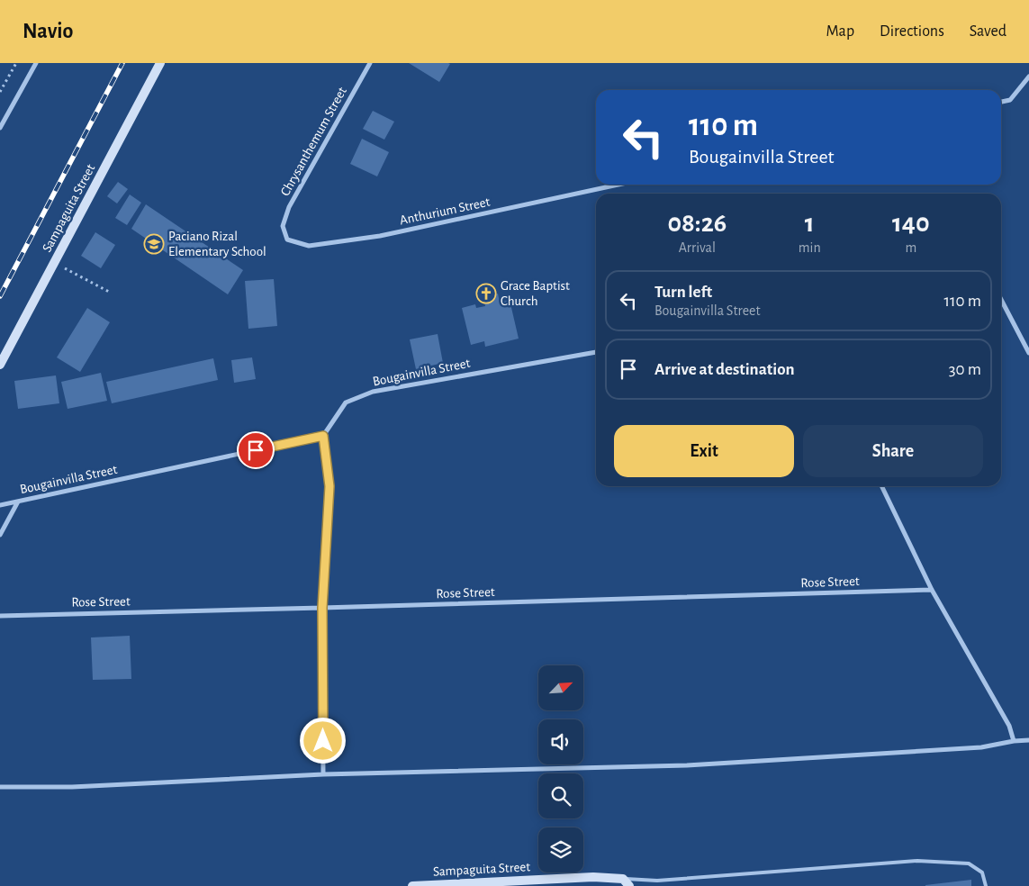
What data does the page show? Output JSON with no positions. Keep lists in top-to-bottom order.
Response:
{
  "streets": {
    "street": [
      "Chrysanthemum Street",
      "Sampaguita Street",
      "Anthurium Street",
      "Bougainvilla Street",
      "Rose Street"
    ]
  },
  "crossings": [
    ["Chrysanthemum Street", "Anthurium Street"]
  ],
  "places": {
    "school or university": ["Paciano Rizal Elementary School"],
    "church": ["Grace Baptist Church"]
  },
  "north": "top right",
  "page": {
    "header": "Navio",
    "nav": ["Map", "Directions", "Saved"],
    "turn": ["110 m", "Bougainvilla Street"],
    "eta": [
      "08:26",
      "Arrival",
      "1",
      "min",
      "140",
      "m"
    ],
    "list": [
      {
        "name": "Turn left",
        "note": "Bougainvilla Street",
        "value": "110 m"
      },
      {
        "name": "Arrive at destination",
        "value": "30 m"
      }
    ],
    "buttons": ["Exit", "Share"]
  }
}
